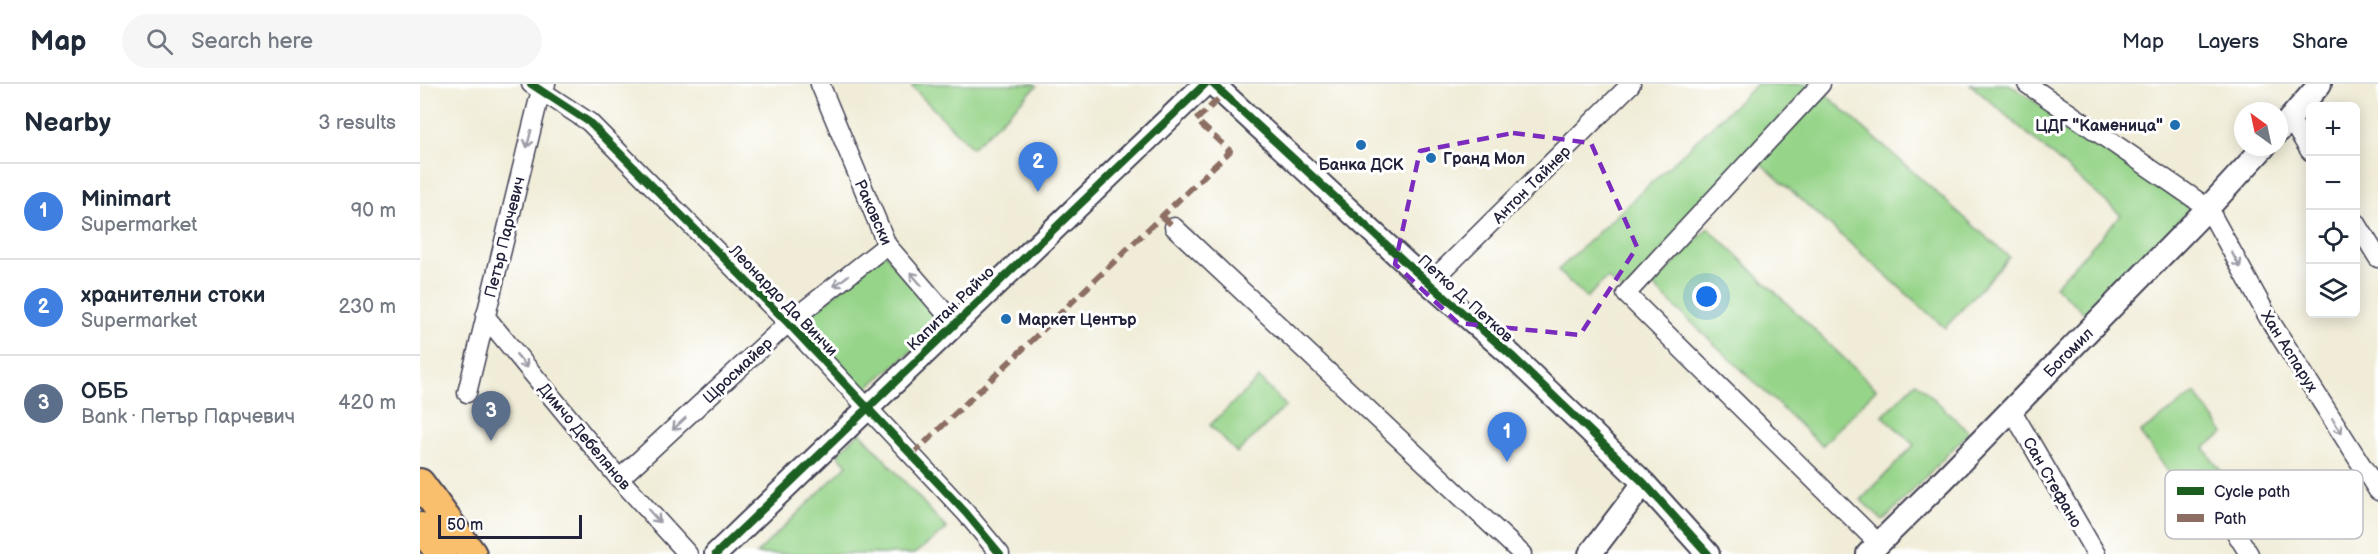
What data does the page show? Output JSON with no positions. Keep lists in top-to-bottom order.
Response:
{
  "streets": {
    "street": [
      "Антон Тайнер",
      "Раковски",
      "Петър Парчевич",
      "Петко Д. Петков",
      "Леонардо Да Винчи",
      "Капитан Райчо",
      "Хан Аспарух",
      "Богомил",
      "Щросмайер",
      "Димчо Дебелянов",
      "Сан Стефано"
    ]
  },
  "crossings": [
    ["Антон Тайнер", "Петко Д. Петков"],
    ["Раковски", "Капитан Райчо"],
    ["Раковски", "Щросмайер"],
    ["Петър Парчевич", "Леонардо Да Винчи"],
    ["Петър Парчевич", "Димчо Дебелянов"],
    ["Леонардо Да Винчи", "Капитан Райчо"],
    ["Леонардо Да Винчи", "Щросмайер"],
    ["Хан Аспарух", "Богомил"],
    ["Богомил", "Сан Стефано"],
    ["Щросмайер", "Димчо Дебелянов"]
  ],
  "one_way": [
    "Раковски",
    "Петър Парчевич",
    "Хан Аспарух",
    "Щросмайер",
    "Димчо Дебелянов"
  ],
  "places": [
    "ЦДГ \"Каменица\"",
    "Банка ДСК",
    "Гранд Мол",
    "Маркет Център"
  ],
  "legend": ["Cycle path", "Path"],
  "scale_bar": "50 m",
  "north": "top left",
  "page": {
    "header": "Map",
    "search": "Search here",
    "nav": ["Map", "Layers", "Share"],
    "heading": ["Nearby", "3 results"],
    "map_buttons": ["+", "−"],
    "pins": ["2", "3", "1"],
    "list": [
      {
        "mark": "1",
        "name": "Minimart",
        "note": "Supermarket",
        "value": "90 m"
      },
      {
        "mark": "2",
        "name": "хранителни стоки",
        "note": "Supermarket",
        "value": "230 m"
      },
      {
        "mark": "3",
        "name": "ОББ",
        "note": "Bank · Петър Парчевич",
        "value": "420 m"
      }
    ],
    "scale": "50 m"
  }
}
